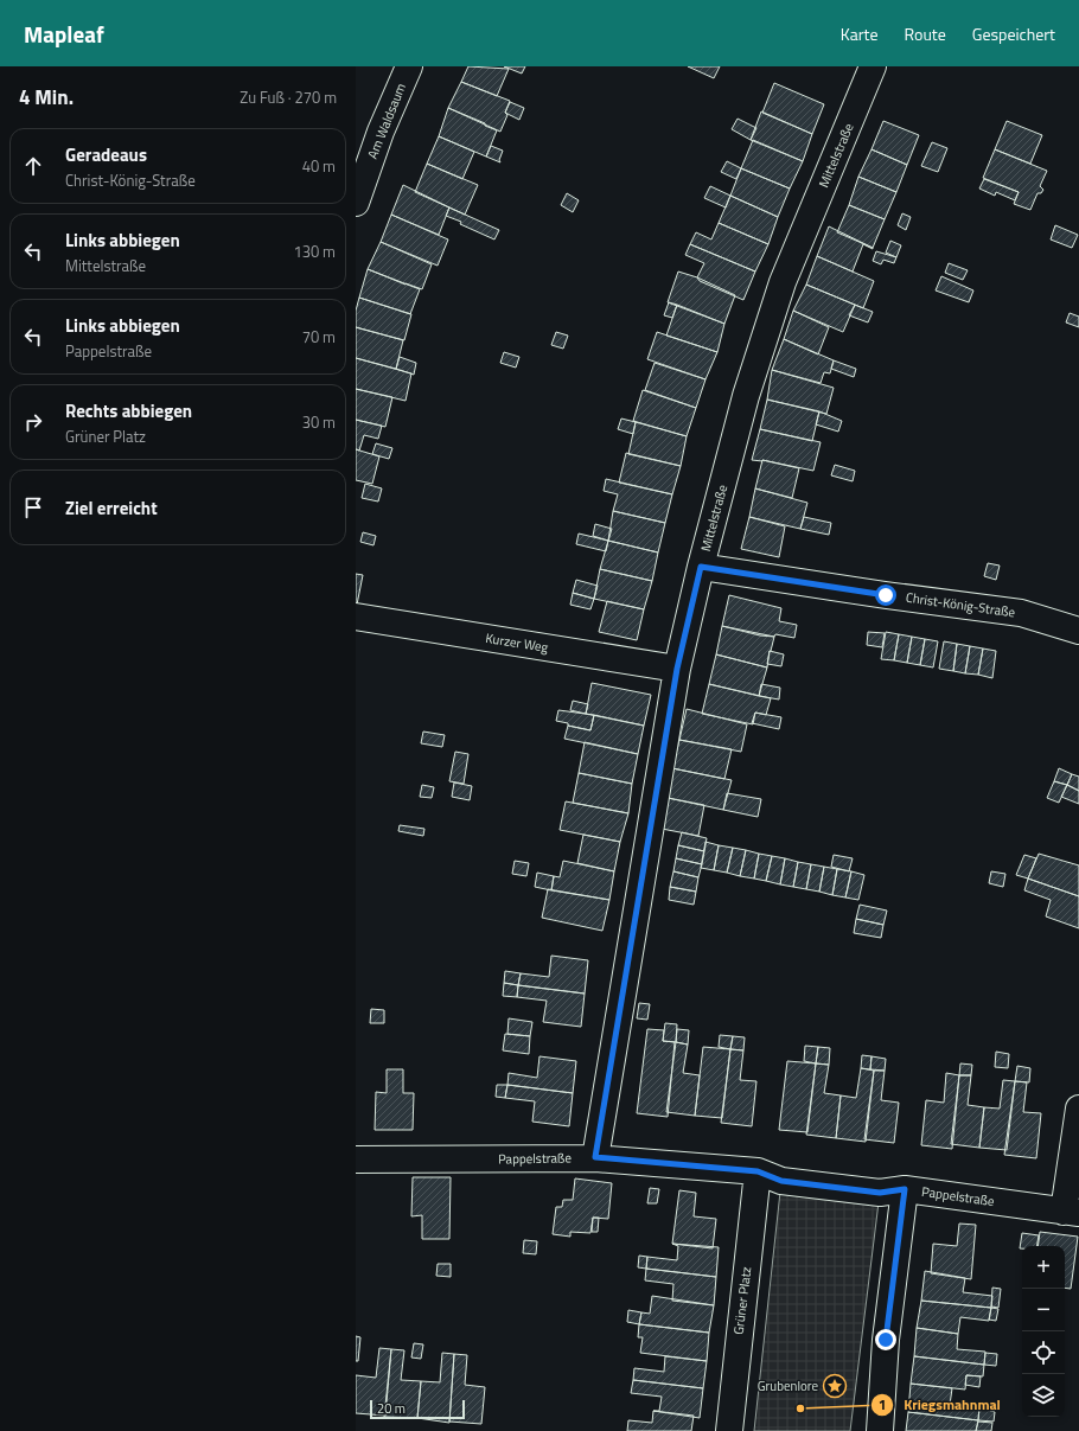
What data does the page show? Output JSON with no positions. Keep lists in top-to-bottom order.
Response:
{
  "streets": {
    "street": [
      "Am Waldsaum",
      "Mittelstraße",
      "Christ-König-Straße",
      "Kurzer Weg",
      "Pappelstraße",
      "Grüner Platz"
    ]
  },
  "crossings": [
    ["Mittelstraße", "Christ-König-Straße"],
    ["Mittelstraße", "Kurzer Weg"],
    ["Mittelstraße", "Pappelstraße"],
    ["Pappelstraße", "Grüner Platz"]
  ],
  "places": {
    "place": ["Grubenlore"],
    "other": ["Kriegsmahnmal"]
  },
  "scale_bar": "20 m",
  "page": {
    "header": "Mapleaf",
    "nav": ["Karte", "Route", "Gespeichert"],
    "heading": ["4 Min.", "Zu Fuß · 270 m"],
    "list": [
      ["Geradeaus", "Christ-König-Straße", "40 m"],
      ["Links abbiegen", "Mittelstraße", "130 m"],
      ["Links abbiegen", "Pappelstraße", "70 m"],
      ["Rechts abbiegen", "Grüner Platz", "30 m"],
      "Ziel erreicht"
    ],
    "map_buttons": ["+", "−"],
    "scale": "20 m"
  }
}
